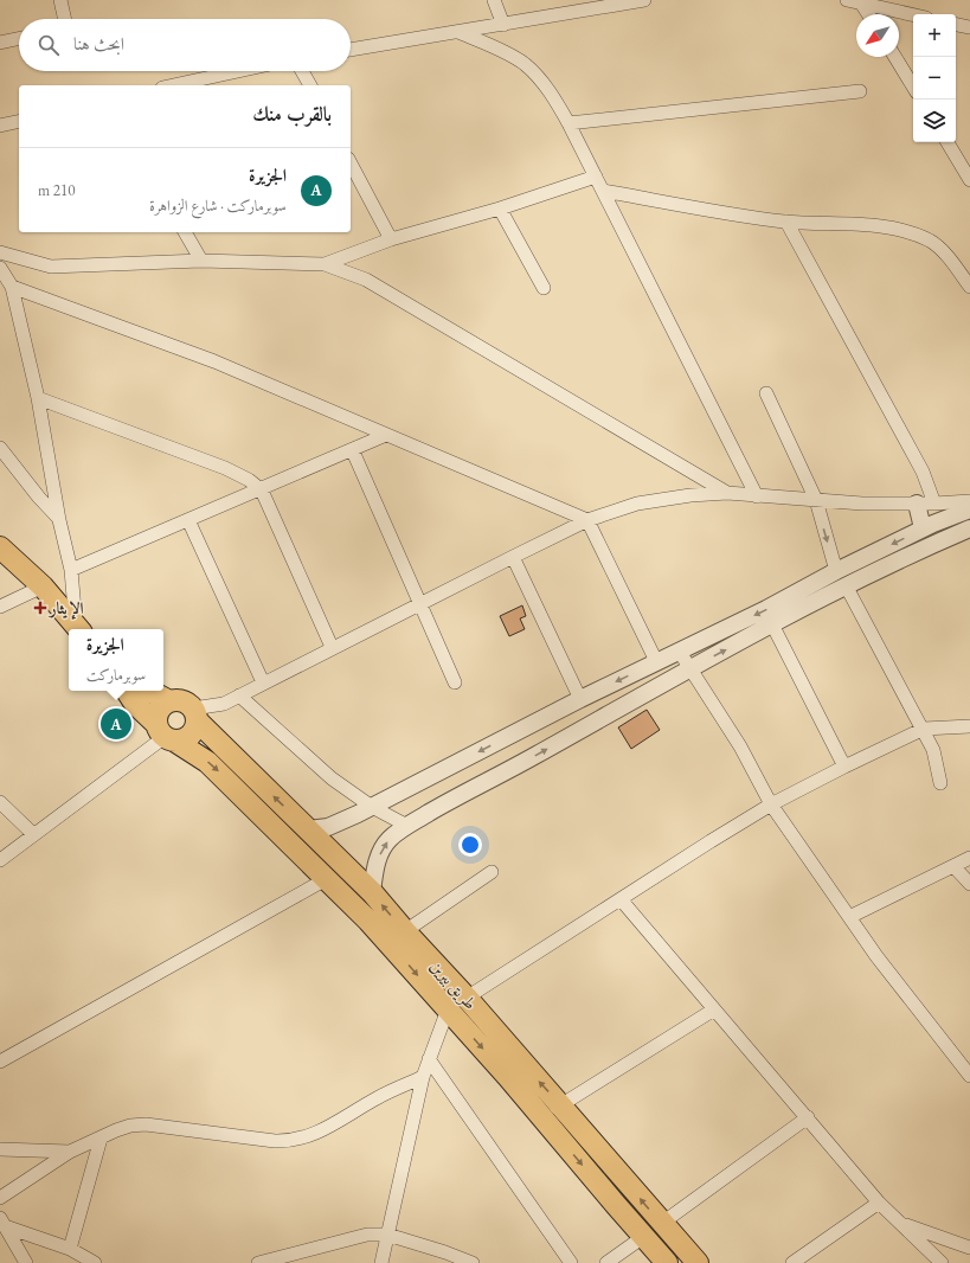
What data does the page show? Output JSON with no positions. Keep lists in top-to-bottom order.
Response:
{
  "streets": {
    "main road": ["طريق بيرين"]
  },
  "places": {
    "health": ["الإيثار"]
  },
  "north": "bottom left",
  "page": {
    "map_buttons": ["+", "−"],
    "search": "ابحث هنا",
    "heading": "بالقرب منك",
    "list": [
      {
        "mark": "A",
        "name": "الجزيرة",
        "note": "سوبرماركت · شارع الزواهرة",
        "value": "210 m"
      }
    ],
    "popup": ["الجزيرة", "سوبرماركت"],
    "pins": "A"
  }
}
